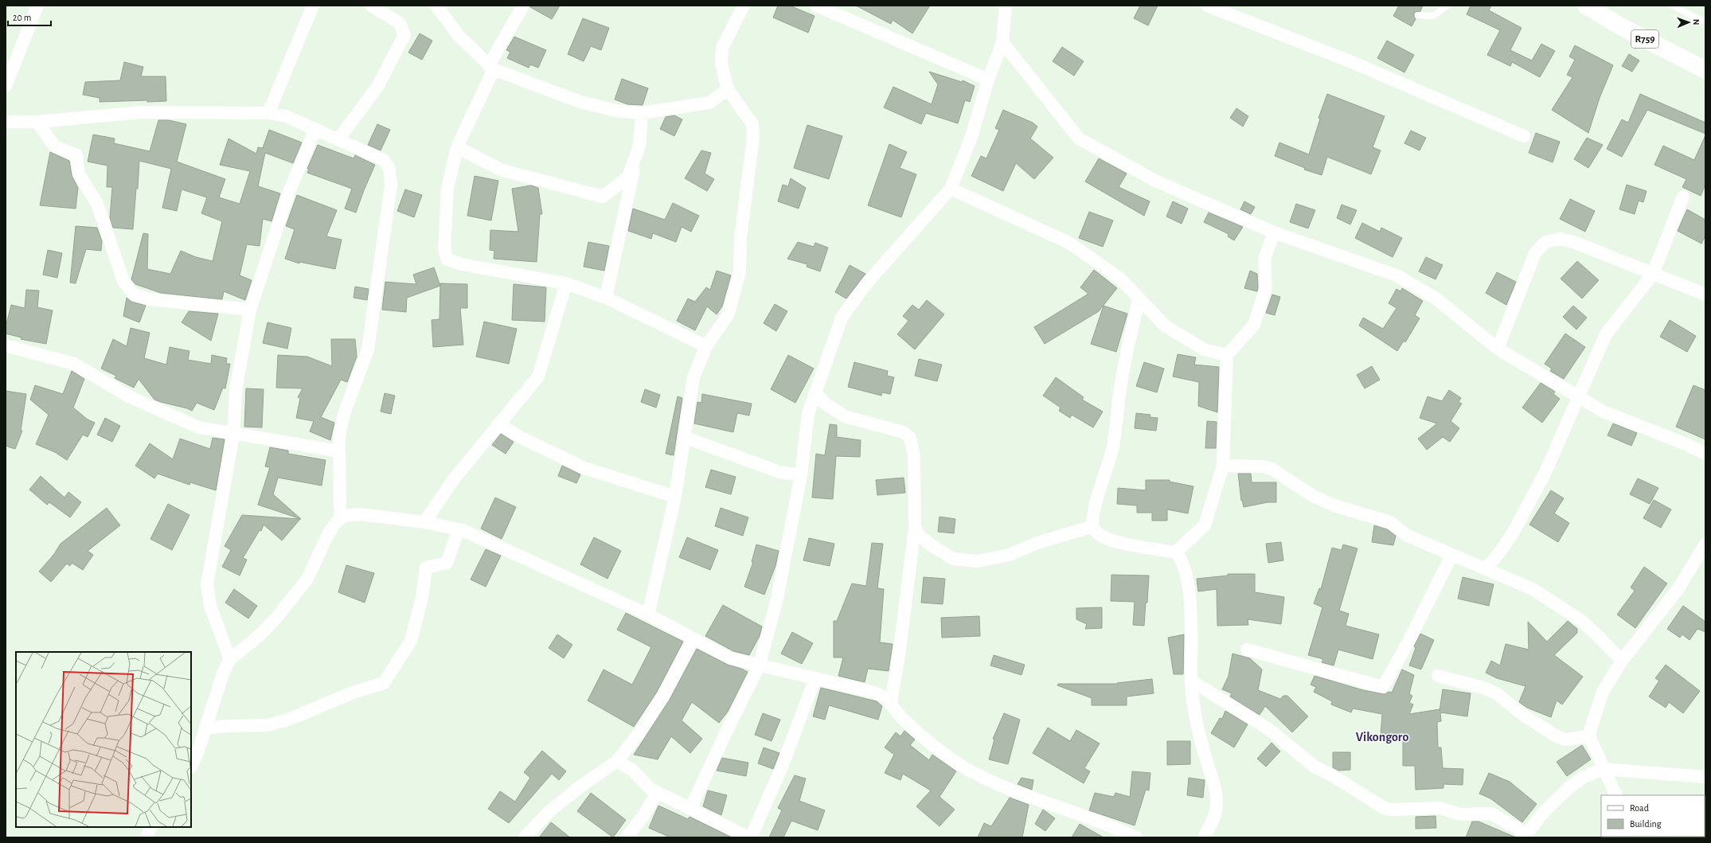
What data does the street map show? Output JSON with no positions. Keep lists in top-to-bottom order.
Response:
{
  "streets": {
    "main road": ["R759"]
  },
  "districts": ["Vikongoro"],
  "legend": ["Road", "Building"],
  "scale_bar": "20 m",
  "north": "right"
}
